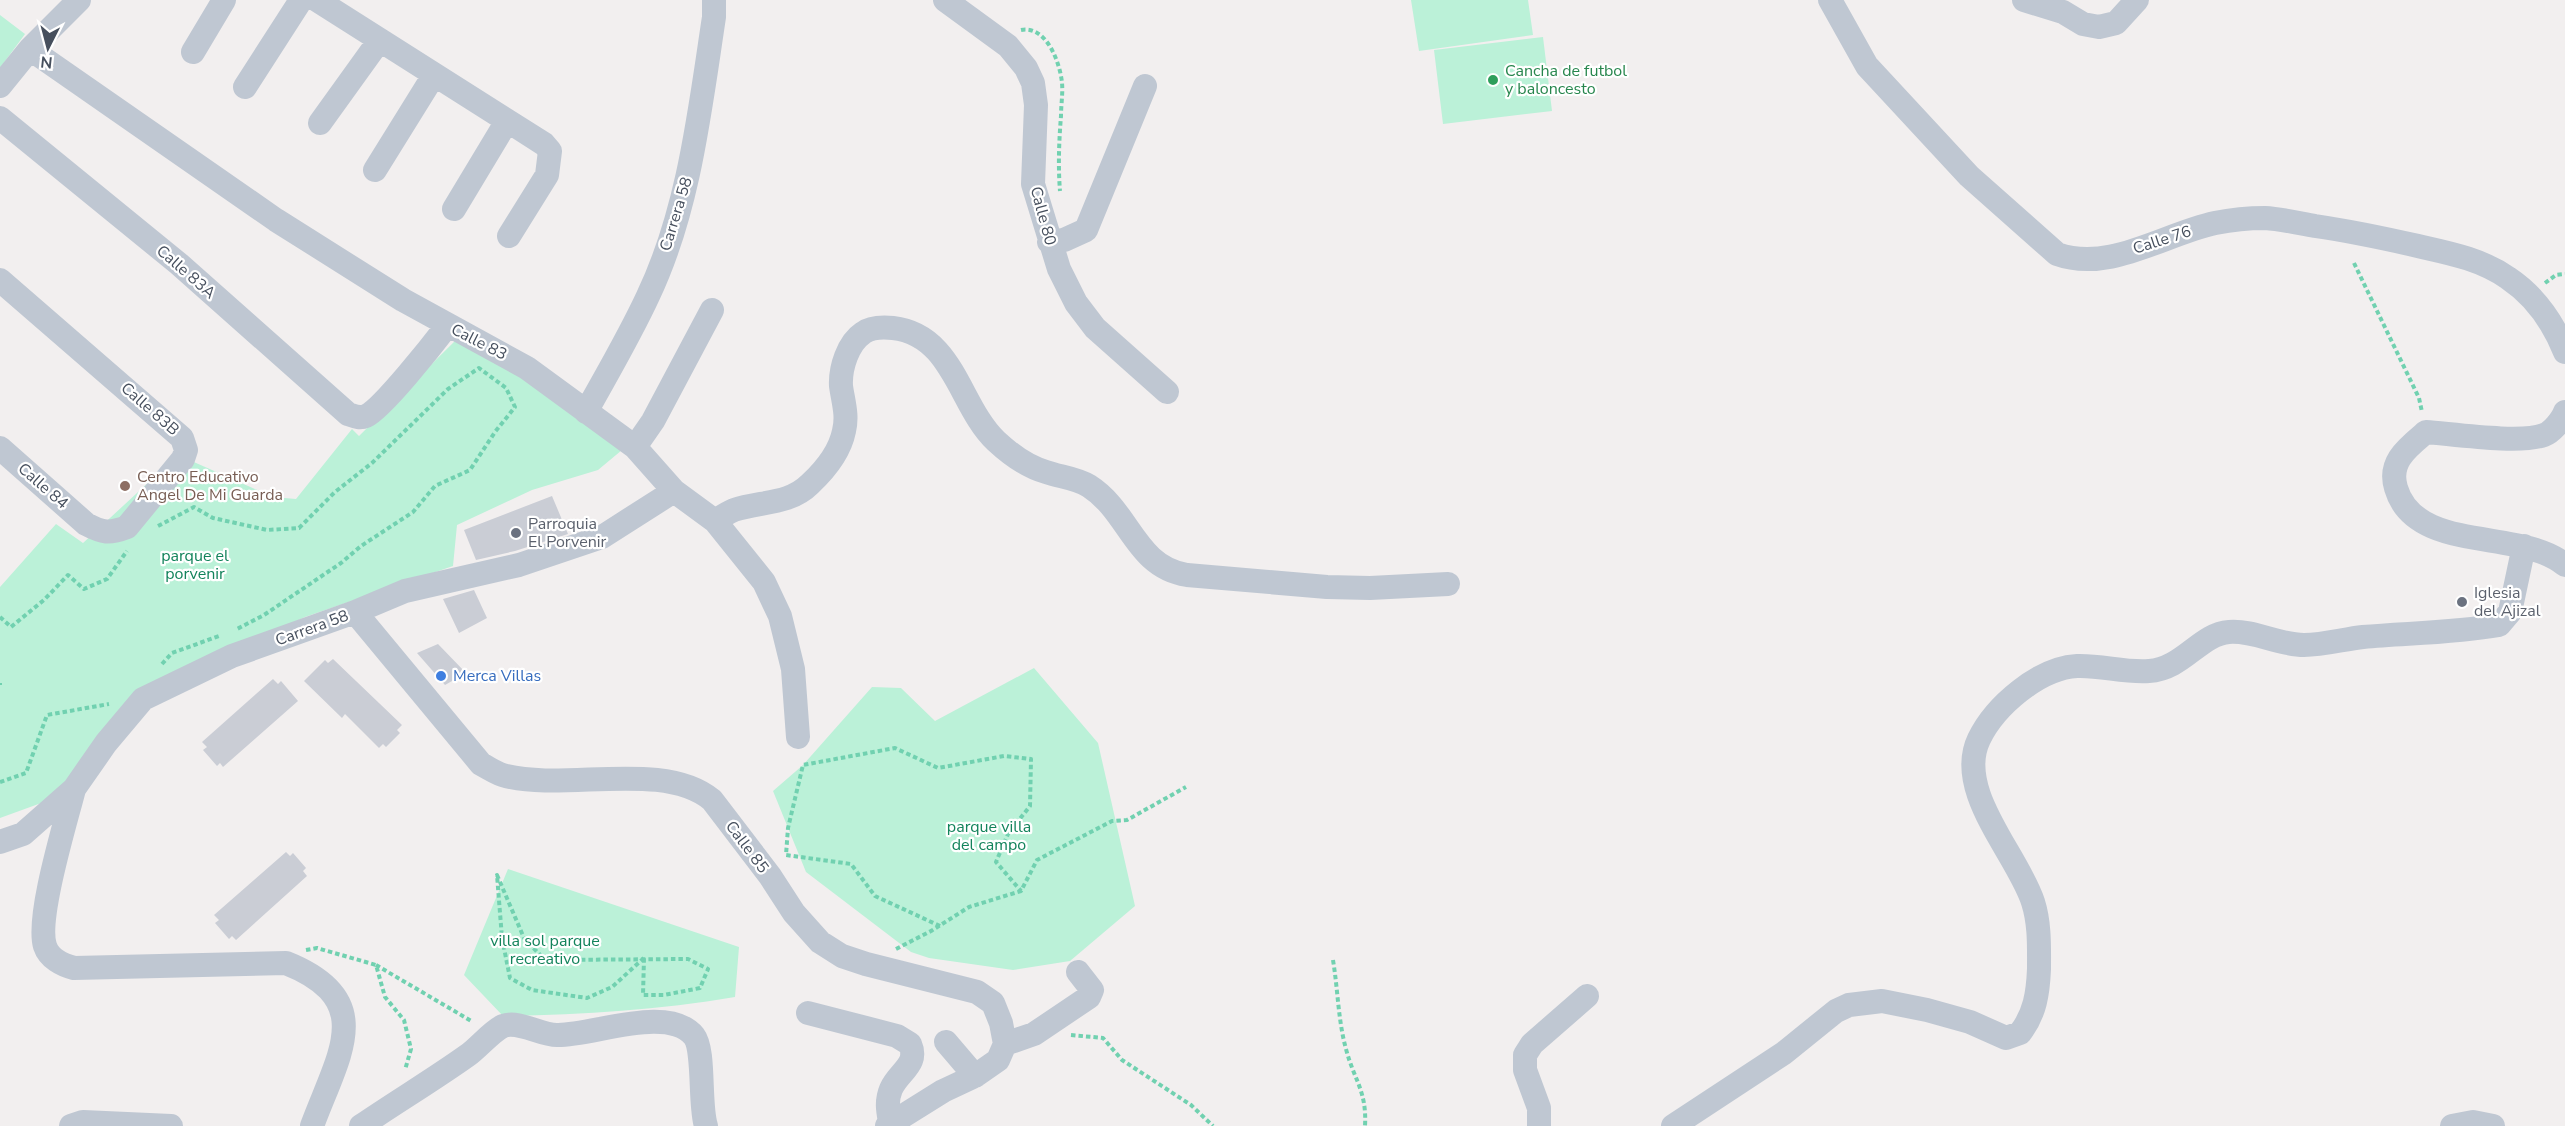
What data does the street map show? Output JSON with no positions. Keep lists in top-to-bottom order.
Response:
{
  "streets": {
    "street": [
      "Carrera 58",
      "Calle 80",
      "Calle 76",
      "Calle 83A",
      "Calle 83",
      "Calle 83B",
      "Calle 84",
      "Calle 85"
    ]
  },
  "crossings": [
    ["Carrera 58", "Calle 83"],
    ["Carrera 58", "Calle 85"],
    ["Calle 83A", "Calle 83"],
    ["Calle 83B", "Calle 84"]
  ],
  "parks": ["parque el porvenir", "parque villa del campo", "villa sol parque recreativo"],
  "places": [
    "Cancha de futbol y baloncesto",
    "Centro Educativo Angel De Mi Guarda",
    "Parroquia El Porvenir",
    "Iglesia del Ajizal",
    "Merca Villas"
  ],
  "north": "bottom"
}
